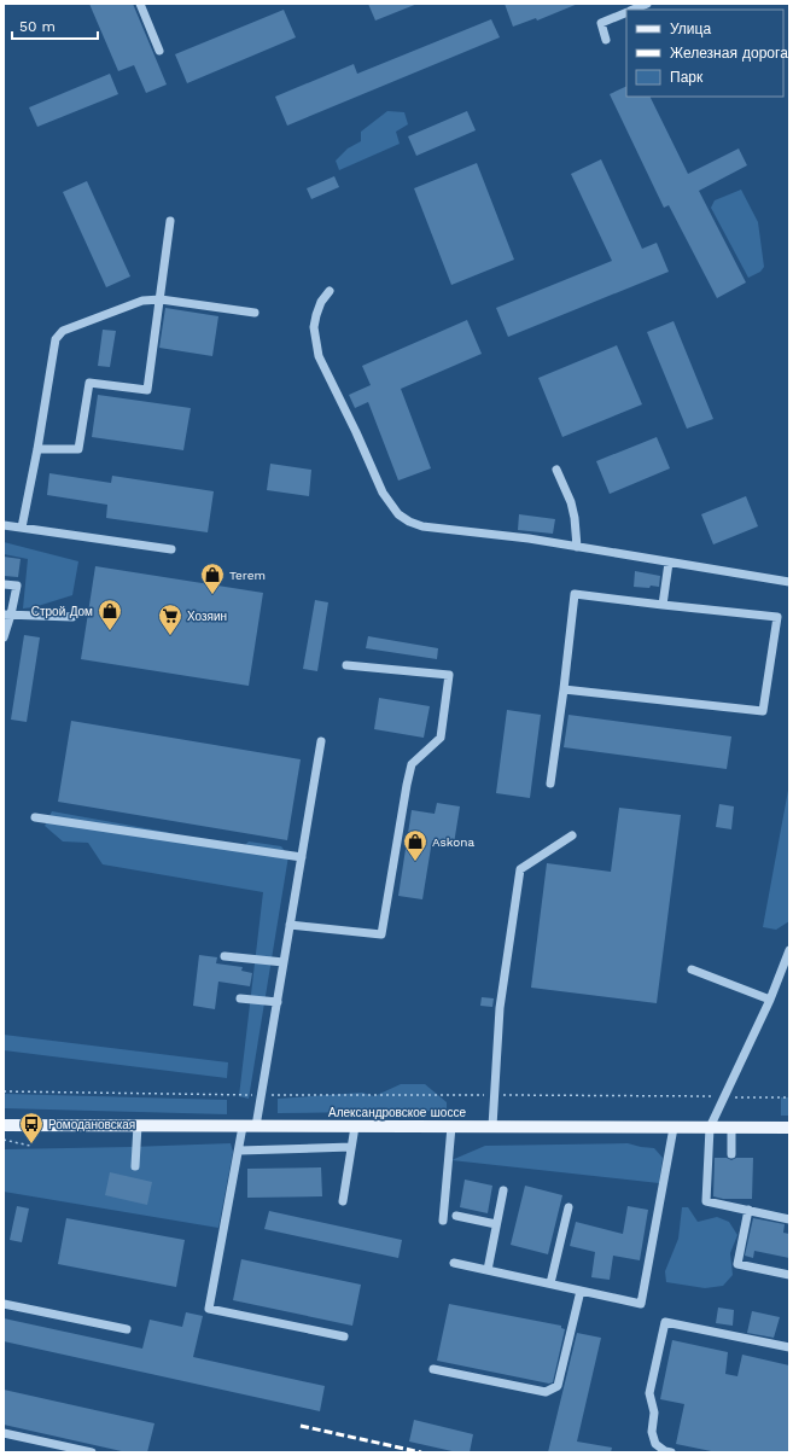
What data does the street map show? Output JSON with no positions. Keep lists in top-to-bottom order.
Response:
{
  "streets": {
    "main road": ["Александровское шоссе"]
  },
  "places": {
    "shop": ["Terem", "Строй Дом", "Askona"],
    "supermarket": ["Хозяин"],
    "bus stop": ["Ромодановская"]
  },
  "legend": ["Улица", "Железная дорога", "Парк"],
  "scale_bar": "50 m"
}
